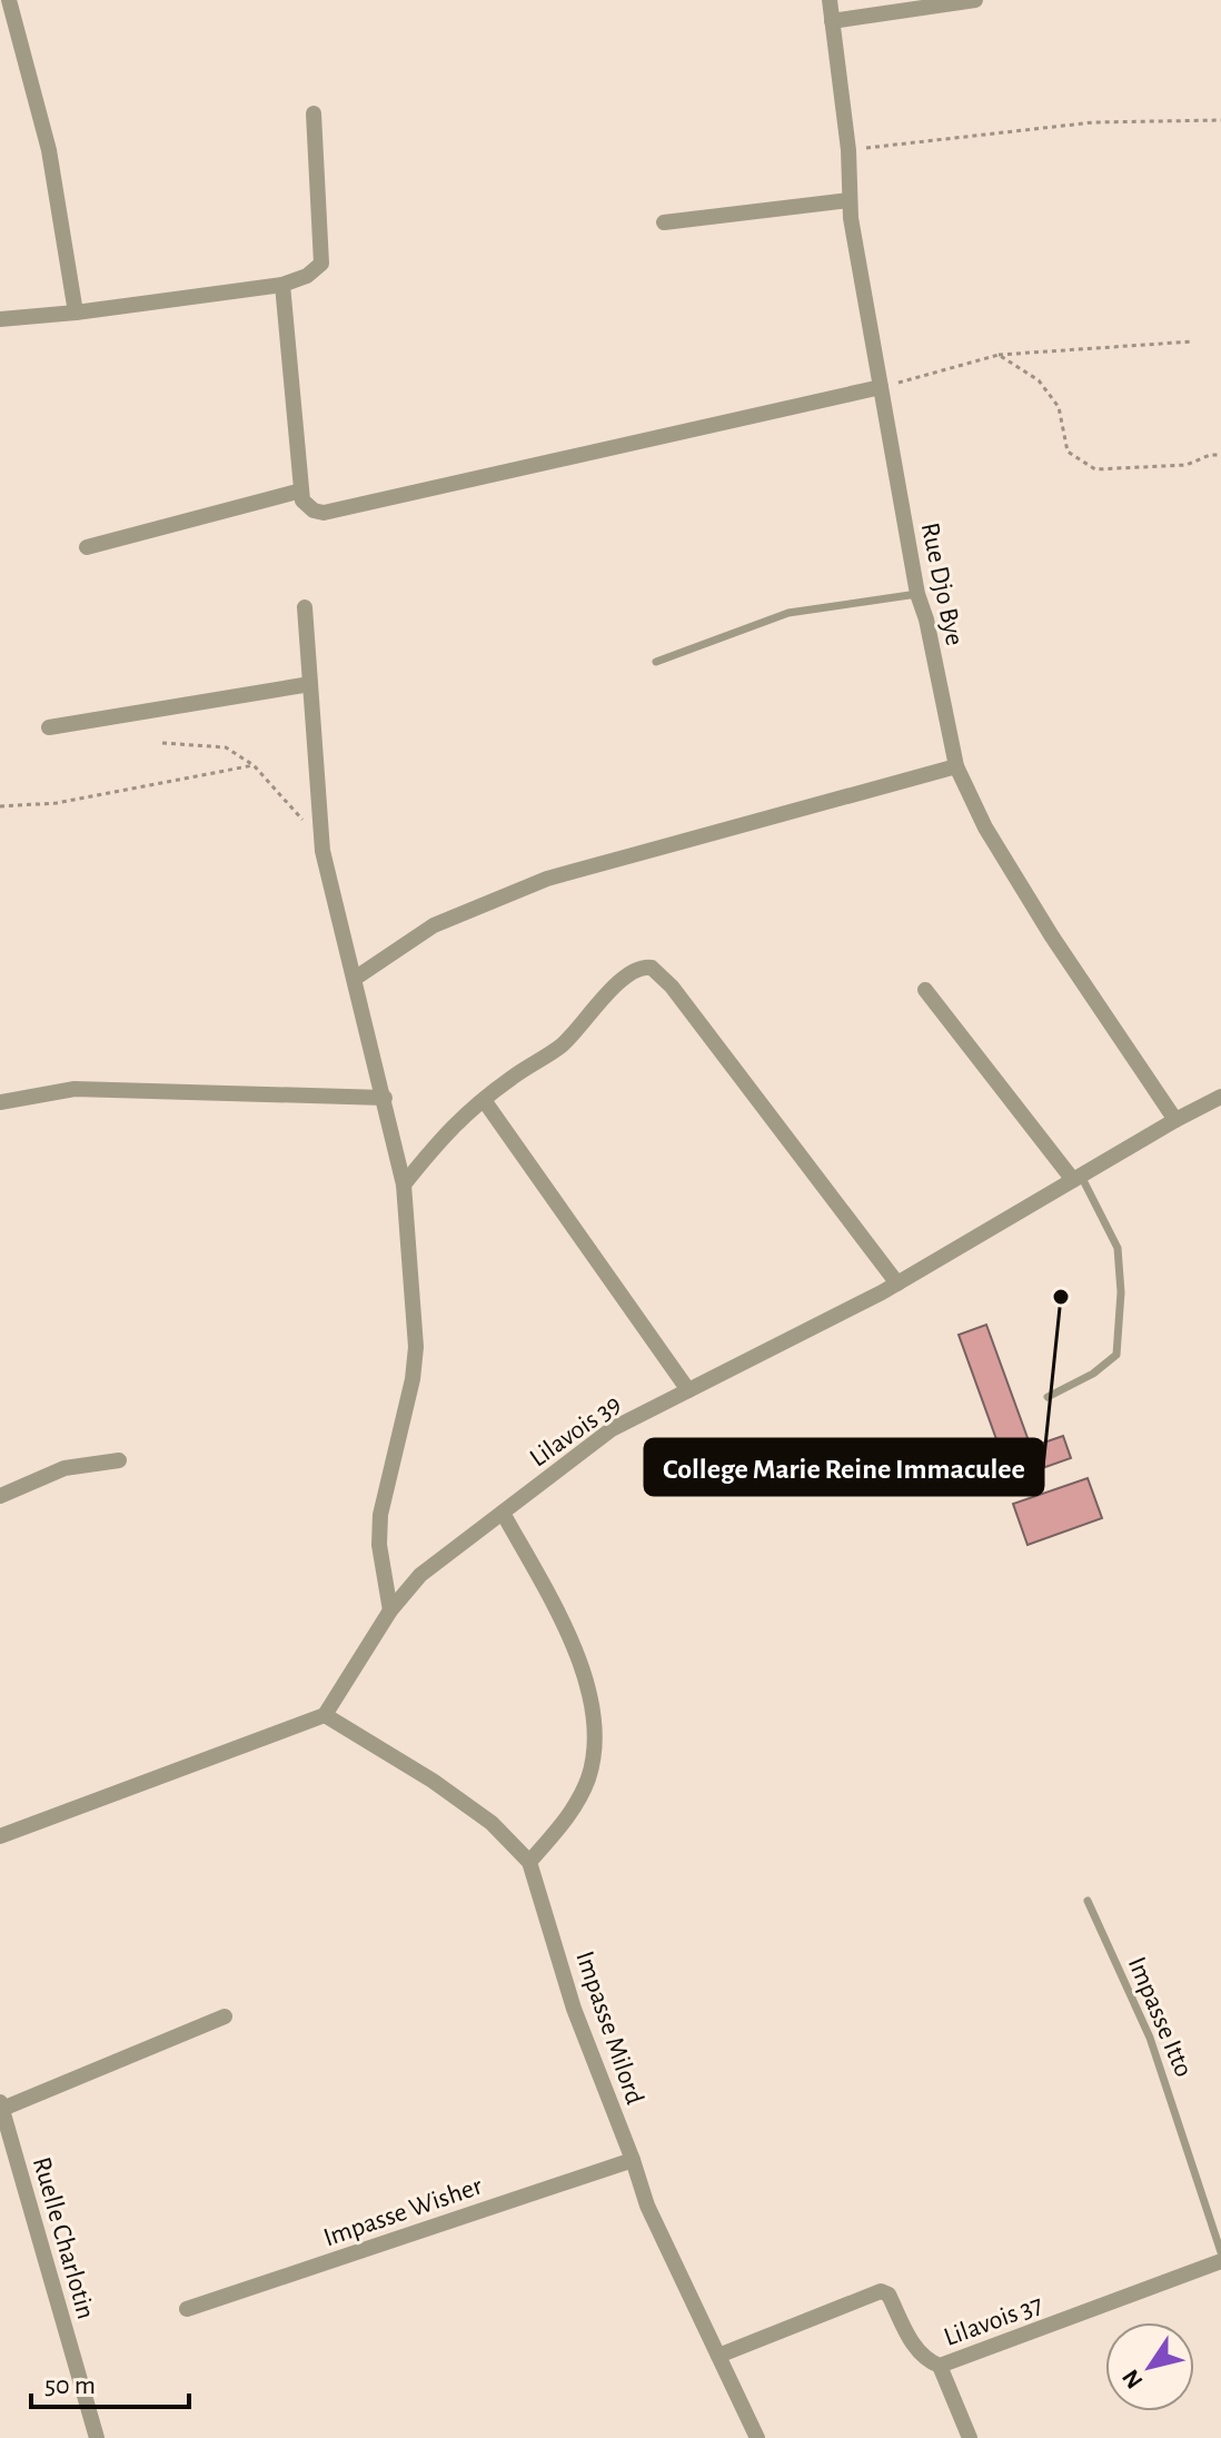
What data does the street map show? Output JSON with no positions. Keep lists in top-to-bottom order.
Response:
{
  "streets": {
    "street": [
      "Rue Djo Bye",
      "Lilavois 39",
      "Impasse Milord",
      "Impasse Wisher",
      "Ruelle Charlotin",
      "Lilavois 37"
    ],
    "lane": ["Impasse Itto"]
  },
  "crossings": [
    ["Rue Djo Bye", "Lilavois 39"],
    ["Lilavois 39", "Impasse Milord"],
    ["Impasse Milord", "Impasse Wisher"],
    ["Impasse Milord", "Lilavois 37"]
  ],
  "places": ["College Marie Reine Immaculee"],
  "scale_bar": "50 m",
  "north": "bottom left"
}
